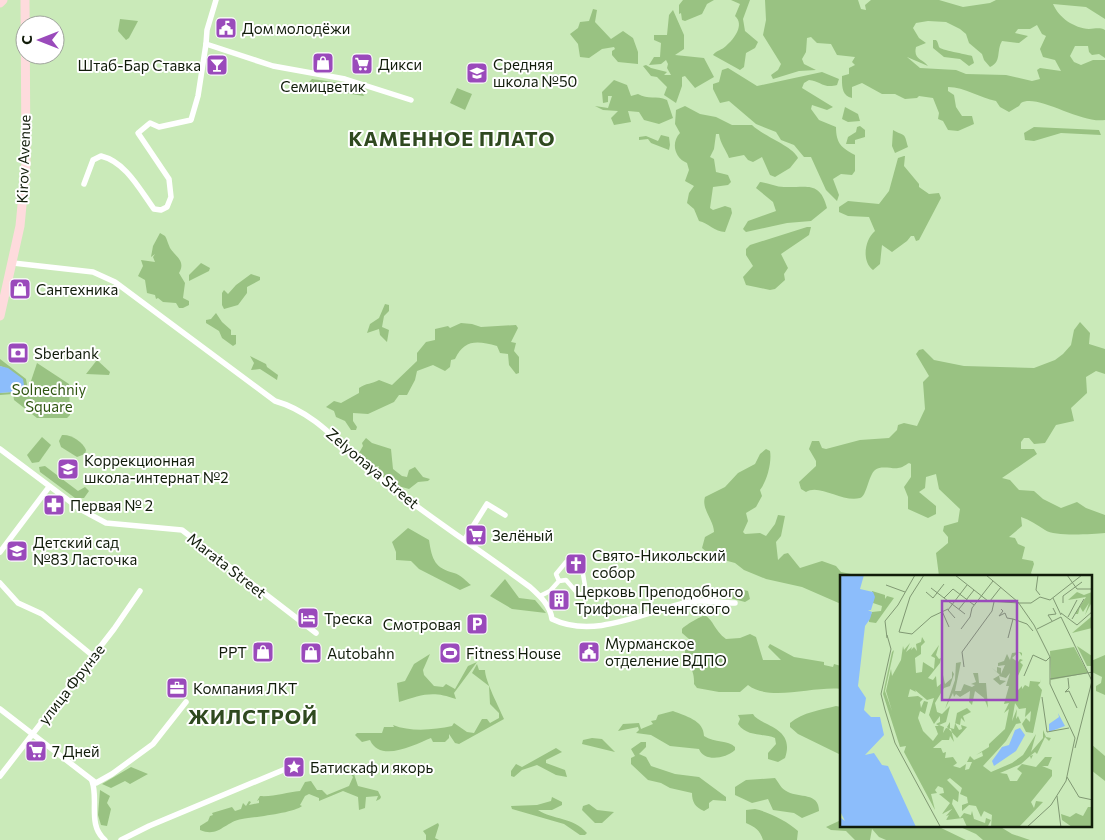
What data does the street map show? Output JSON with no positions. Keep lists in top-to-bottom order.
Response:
{
  "streets": {
    "main road": ["Kirov Avenue"],
    "street": ["Zelyonaya Street", "Marata Street", "улица Фрунзе"]
  },
  "crossings": [
    ["Kirov Avenue", "Zelyonaya Street"]
  ],
  "districts": ["КАМЕННОЕ ПЛАТО", "ЖИЛСТРОЙ"],
  "parks": ["Solnechniy Square"],
  "places": {
    "public building": ["Дом молодёжи", "Мурманское отделение ВДПО"],
    "shop": [
      "Семицветик",
      "Сантехника",
      "РРТ",
      "Autobahn"
    ],
    "supermarket": ["Дикси", "Зелёный", "7 Дней"],
    "bar": ["Штаб-Бар Ставка"],
    "school or university": ["Средняя школа №50", "Коррекционная школа-интернат №2", "Детский сад №83 Ласточка"],
    "bank": ["Sberbank"],
    "pharmacy": ["Первая № 2"],
    "church": ["Свято-Никольский собор"],
    "building": ["Церковь Преподобного Трифона Печенгского"],
    "hotel": ["Треска"],
    "parking": ["Смотровая"],
    "sports": ["Fitness House"],
    "office": ["Компания ЛКТ"],
    "place": ["Батискаф и якорь"]
  },
  "north": "left"
}
